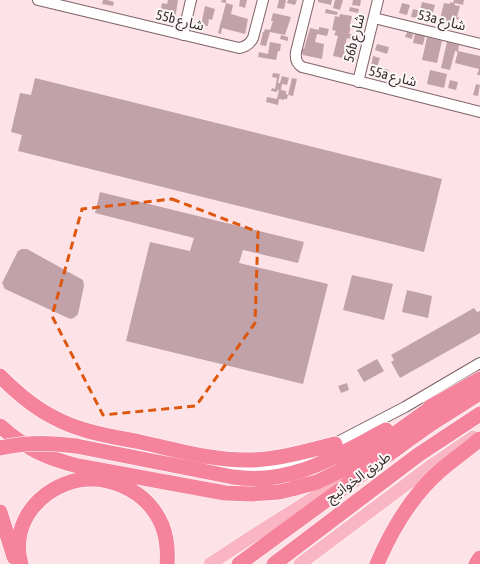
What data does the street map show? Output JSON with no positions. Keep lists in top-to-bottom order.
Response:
{
  "streets": {
    "highway": ["طريق الخوانيج"],
    "street": [
      "55b شارع",
      "53a شارع",
      "56b شارع",
      "55a شارع"
    ]
  },
  "crossings": [
    ["53a شارع", "56b شارع"],
    ["56b شارع", "55a شارع"]
  ]
}
